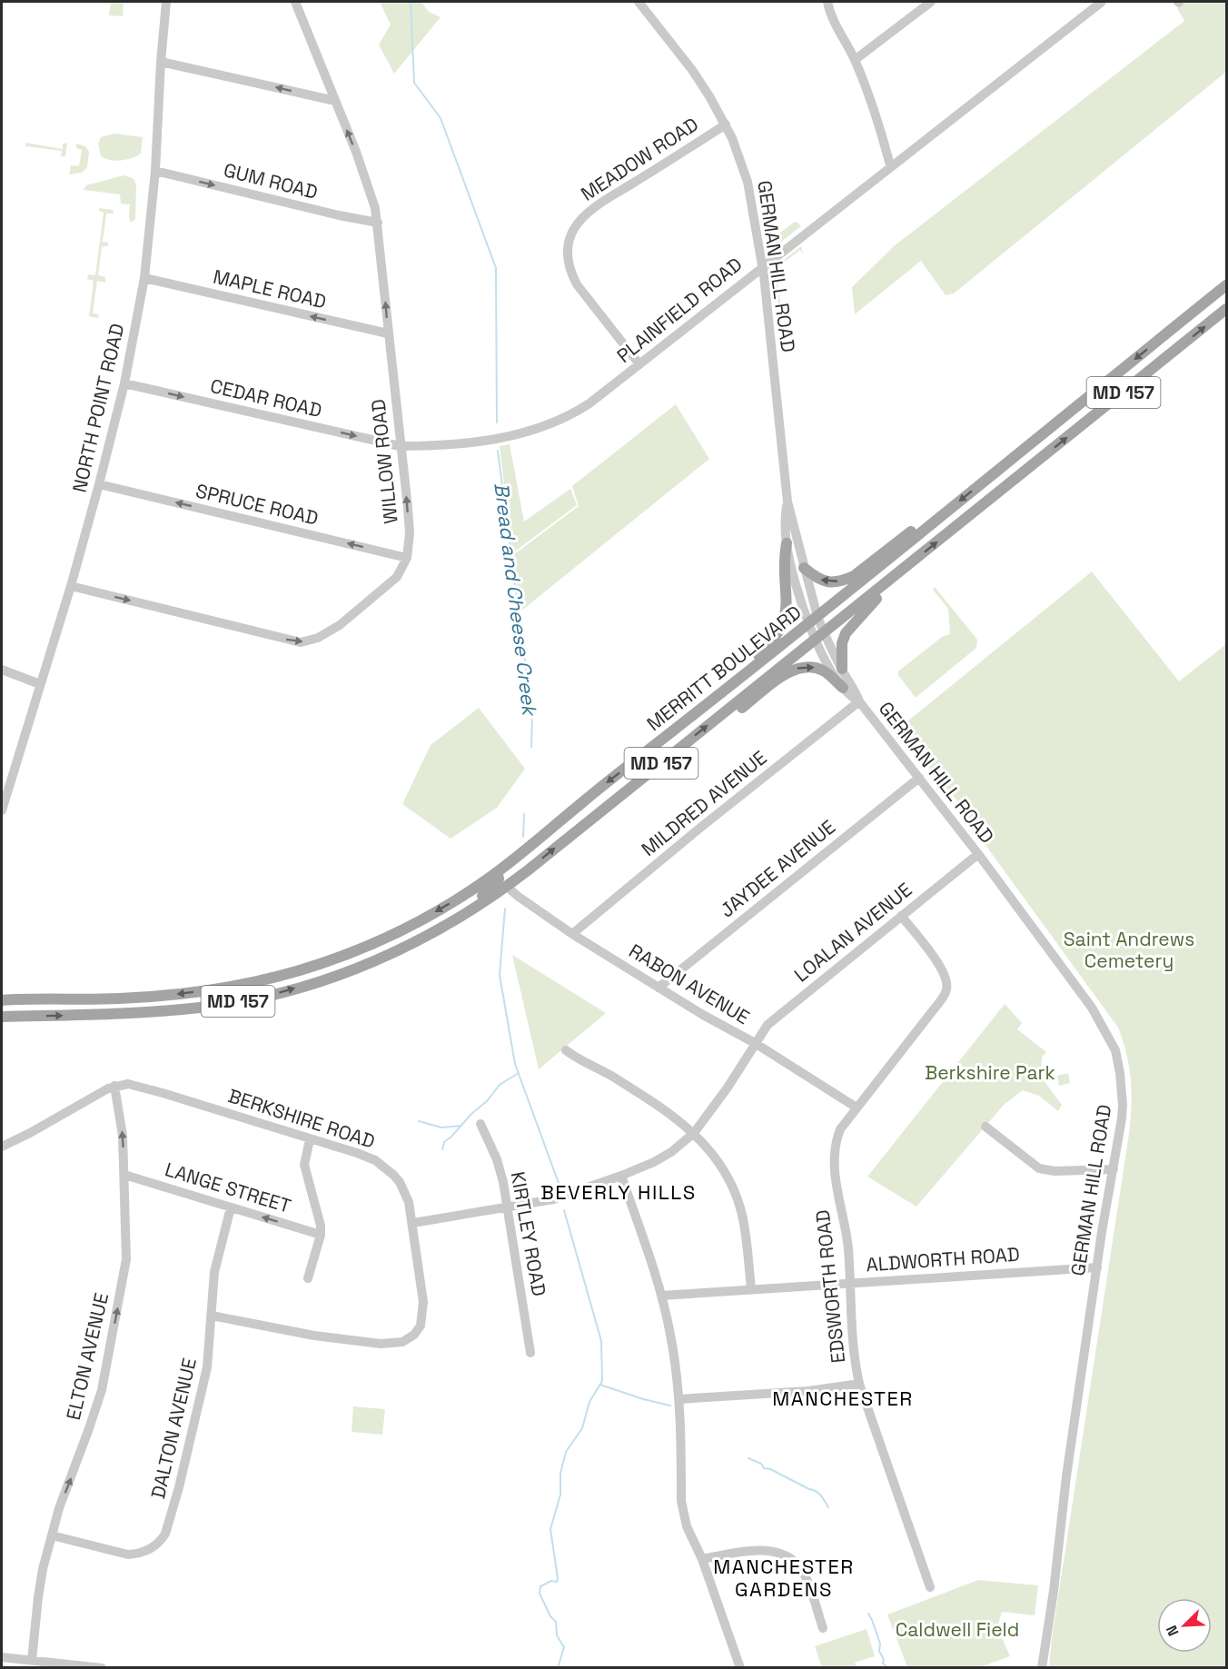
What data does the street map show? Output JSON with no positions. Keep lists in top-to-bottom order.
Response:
{
  "streets": {
    "main road": ["MD 157", "MERRITT BOULEVARD"],
    "street": [
      "MEADOW ROAD",
      "GUM ROAD",
      "GERMAN HILL ROAD",
      "MAPLE ROAD",
      "PLAINFIELD ROAD",
      "CEDAR ROAD",
      "NORTH POINT ROAD",
      "WILLOW ROAD",
      "SPRUCE ROAD",
      "MILDRED AVENUE",
      "JAYDEE AVENUE",
      "LOALAN AVENUE",
      "RABON AVENUE",
      "BERKSHIRE ROAD",
      "LANGE STREET",
      "KIRTLEY ROAD",
      "ALDWORTH ROAD",
      "EDSWORTH ROAD",
      "ELTON AVENUE",
      "DALTON AVENUE"
    ]
  },
  "crossings": [
    ["MEADOW ROAD", "GERMAN HILL ROAD"],
    ["MEADOW ROAD", "PLAINFIELD ROAD"],
    ["GUM ROAD", "NORTH POINT ROAD"],
    ["GUM ROAD", "WILLOW ROAD"],
    ["GERMAN HILL ROAD", "PLAINFIELD ROAD"],
    ["GERMAN HILL ROAD", "MERRITT BOULEVARD"],
    ["GERMAN HILL ROAD", "MILDRED AVENUE"],
    ["GERMAN HILL ROAD", "JAYDEE AVENUE"],
    ["GERMAN HILL ROAD", "LOALAN AVENUE"],
    ["GERMAN HILL ROAD", "ALDWORTH ROAD"],
    ["MAPLE ROAD", "NORTH POINT ROAD"],
    ["MAPLE ROAD", "WILLOW ROAD"],
    ["PLAINFIELD ROAD", "CEDAR ROAD"],
    ["PLAINFIELD ROAD", "WILLOW ROAD"],
    ["CEDAR ROAD", "NORTH POINT ROAD"],
    ["CEDAR ROAD", "WILLOW ROAD"],
    ["NORTH POINT ROAD", "WILLOW ROAD"],
    ["NORTH POINT ROAD", "SPRUCE ROAD"],
    ["WILLOW ROAD", "SPRUCE ROAD"],
    ["MERRITT BOULEVARD", "RABON AVENUE"],
    ["MILDRED AVENUE", "RABON AVENUE"],
    ["JAYDEE AVENUE", "RABON AVENUE"],
    ["LOALAN AVENUE", "RABON AVENUE"],
    ["LOALAN AVENUE", "BERKSHIRE ROAD"],
    ["LOALAN AVENUE", "KIRTLEY ROAD"],
    ["LOALAN AVENUE", "EDSWORTH ROAD"],
    ["RABON AVENUE", "EDSWORTH ROAD"],
    ["BERKSHIRE ROAD", "ELTON AVENUE"],
    ["BERKSHIRE ROAD", "DALTON AVENUE"],
    ["LANGE STREET", "ELTON AVENUE"],
    ["LANGE STREET", "DALTON AVENUE"],
    ["ALDWORTH ROAD", "EDSWORTH ROAD"],
    ["ELTON AVENUE", "DALTON AVENUE"]
  ],
  "one_way": [
    "GUM ROAD",
    "MAPLE ROAD",
    "CEDAR ROAD",
    "SPRUCE ROAD",
    "LANGE STREET",
    "ELTON AVENUE"
  ],
  "districts": ["BEVERLY HILLS", "MANCHESTER", "MANCHESTER GARDENS"],
  "water": ["Bread and Cheese Creek"],
  "parks": ["Saint Andrews Cemetery", "Berkshire Park", "Caldwell Field"],
  "north": "bottom left"
}
